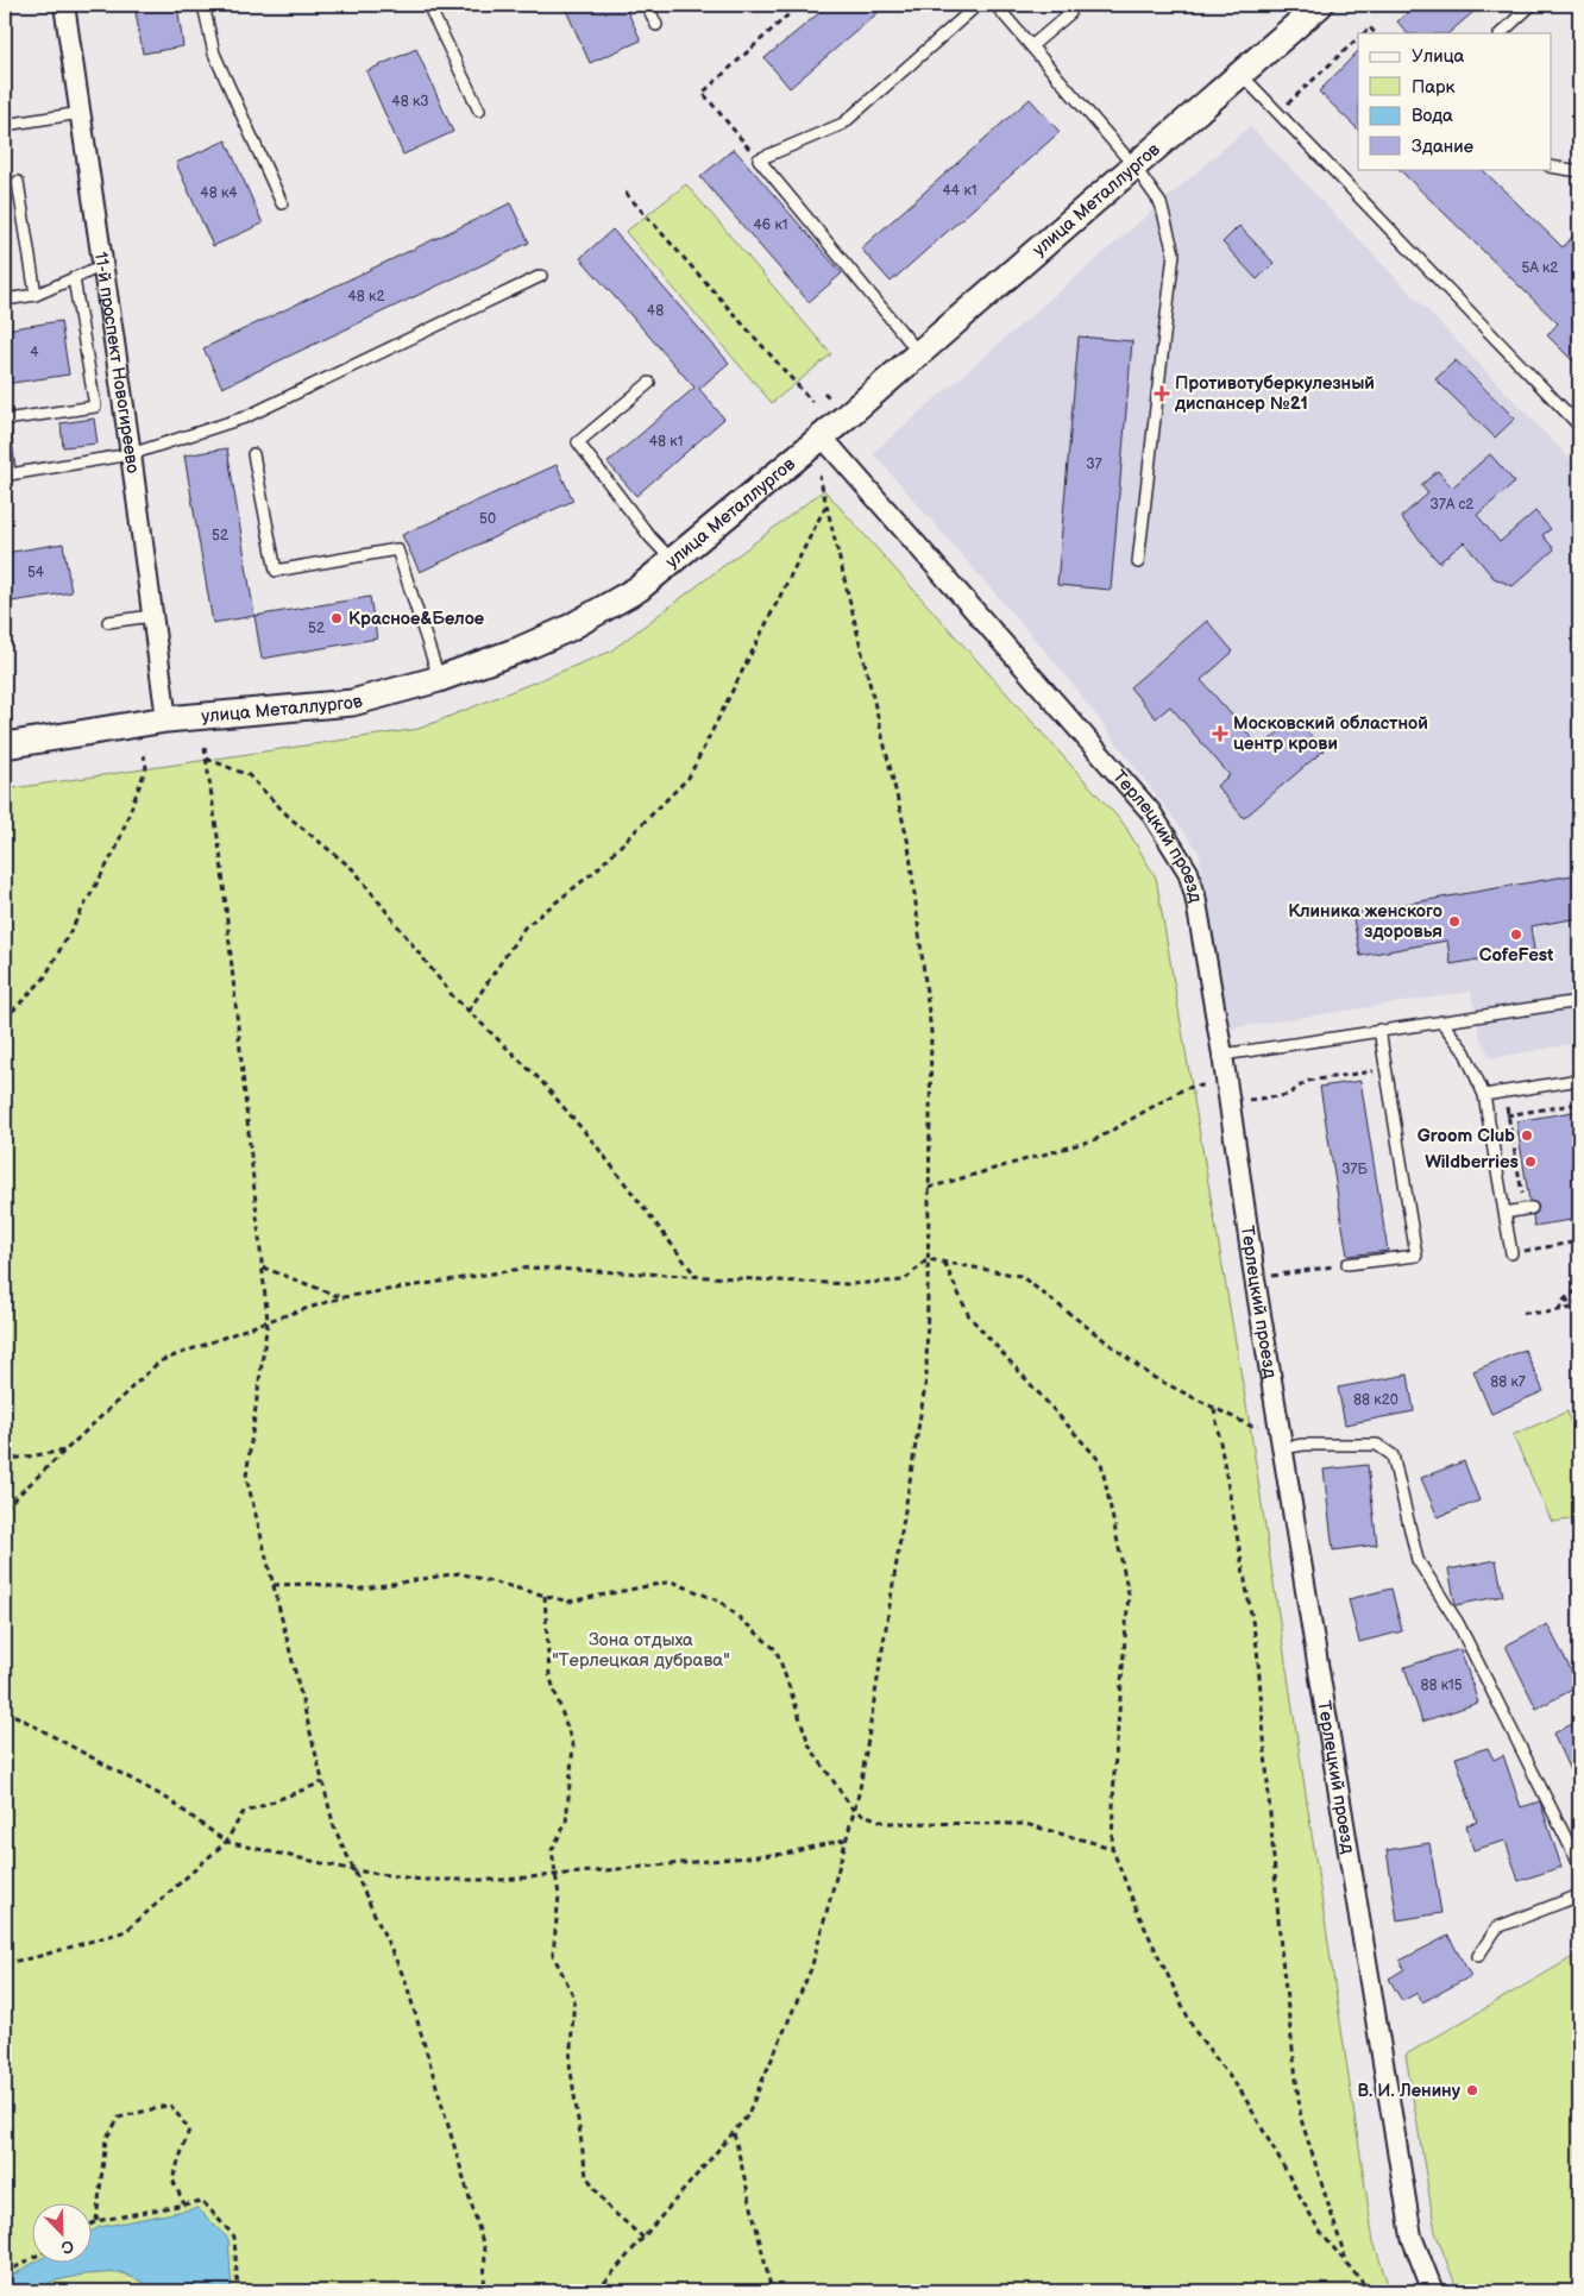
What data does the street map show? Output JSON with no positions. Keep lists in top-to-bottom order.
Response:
{
  "streets": {
    "street": ["улица Металлургов", "11-й проспект Новогиреево", "Терлецкий проезд"]
  },
  "crossings": [
    ["улица Металлургов", "11-й проспект Новогиреево"],
    ["улица Металлургов", "Терлецкий проезд"]
  ],
  "parks": ["Зона отдыха \"Терлецкая дубрава\""],
  "places": {
    "health": ["Противотуберкулезный диспансер №21", "Московский областной центр крови"],
    "other": [
      "Красное&Белое",
      "Клиника женского здоровья",
      "CofeFest",
      "Groom Club",
      "Wildberries",
      "В. И. Ленину"
    ]
  },
  "house_numbers": [
    "48 к3",
    "44 к1",
    "48 к4",
    "46 к1",
    "5А к2",
    "48 к2",
    "48",
    "4",
    "48 к1",
    "37",
    "37А с2",
    "50",
    "52",
    "54",
    "52",
    "37Б",
    "88 к7",
    "88 к20",
    "88 к15"
  ],
  "legend": [
    "Улица",
    "Парк",
    "Вода",
    "Здание"
  ],
  "north": "bottom right"
}
